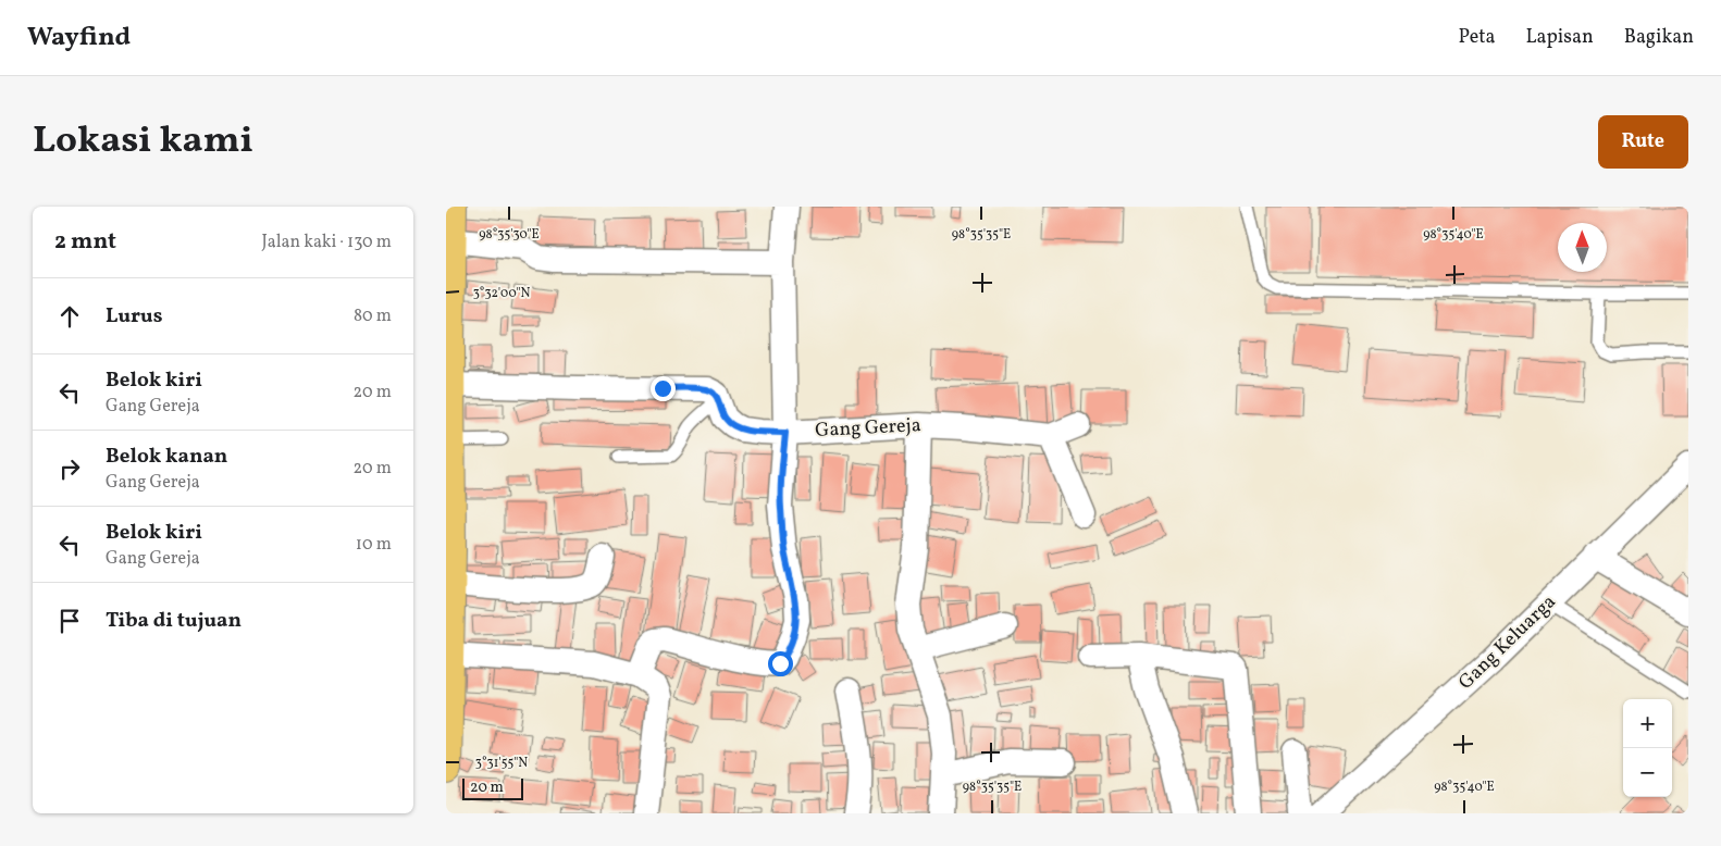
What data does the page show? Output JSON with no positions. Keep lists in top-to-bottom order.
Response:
{
  "streets": {
    "street": ["Gang Gereja", "Gang Keluarga"]
  },
  "scale_bar": "20 m",
  "north": "top",
  "page": {
    "header": "Wayfind",
    "nav": ["Peta", "Lapisan", "Bagikan"],
    "title": "Lokasi kami",
    "buttons": "Rute",
    "heading": ["2 mnt", "Jalan kaki · 130 m"],
    "list": [
      ["Lurus", "80 m"],
      ["Belok kiri", "Gang Gereja", "20 m"],
      ["Belok kanan", "Gang Gereja", "20 m"],
      ["Belok kiri", "Gang Gereja", "10 m"],
      "Tiba di tujuan"
    ],
    "map_buttons": ["+", "−"],
    "scale": "20 m"
  },
  "coordinates": [
    "98°35'30\"E",
    "98°35'35\"E",
    "98°35'40\"E",
    "3°32'00\"N",
    "3°31'55\"N"
  ]
}
